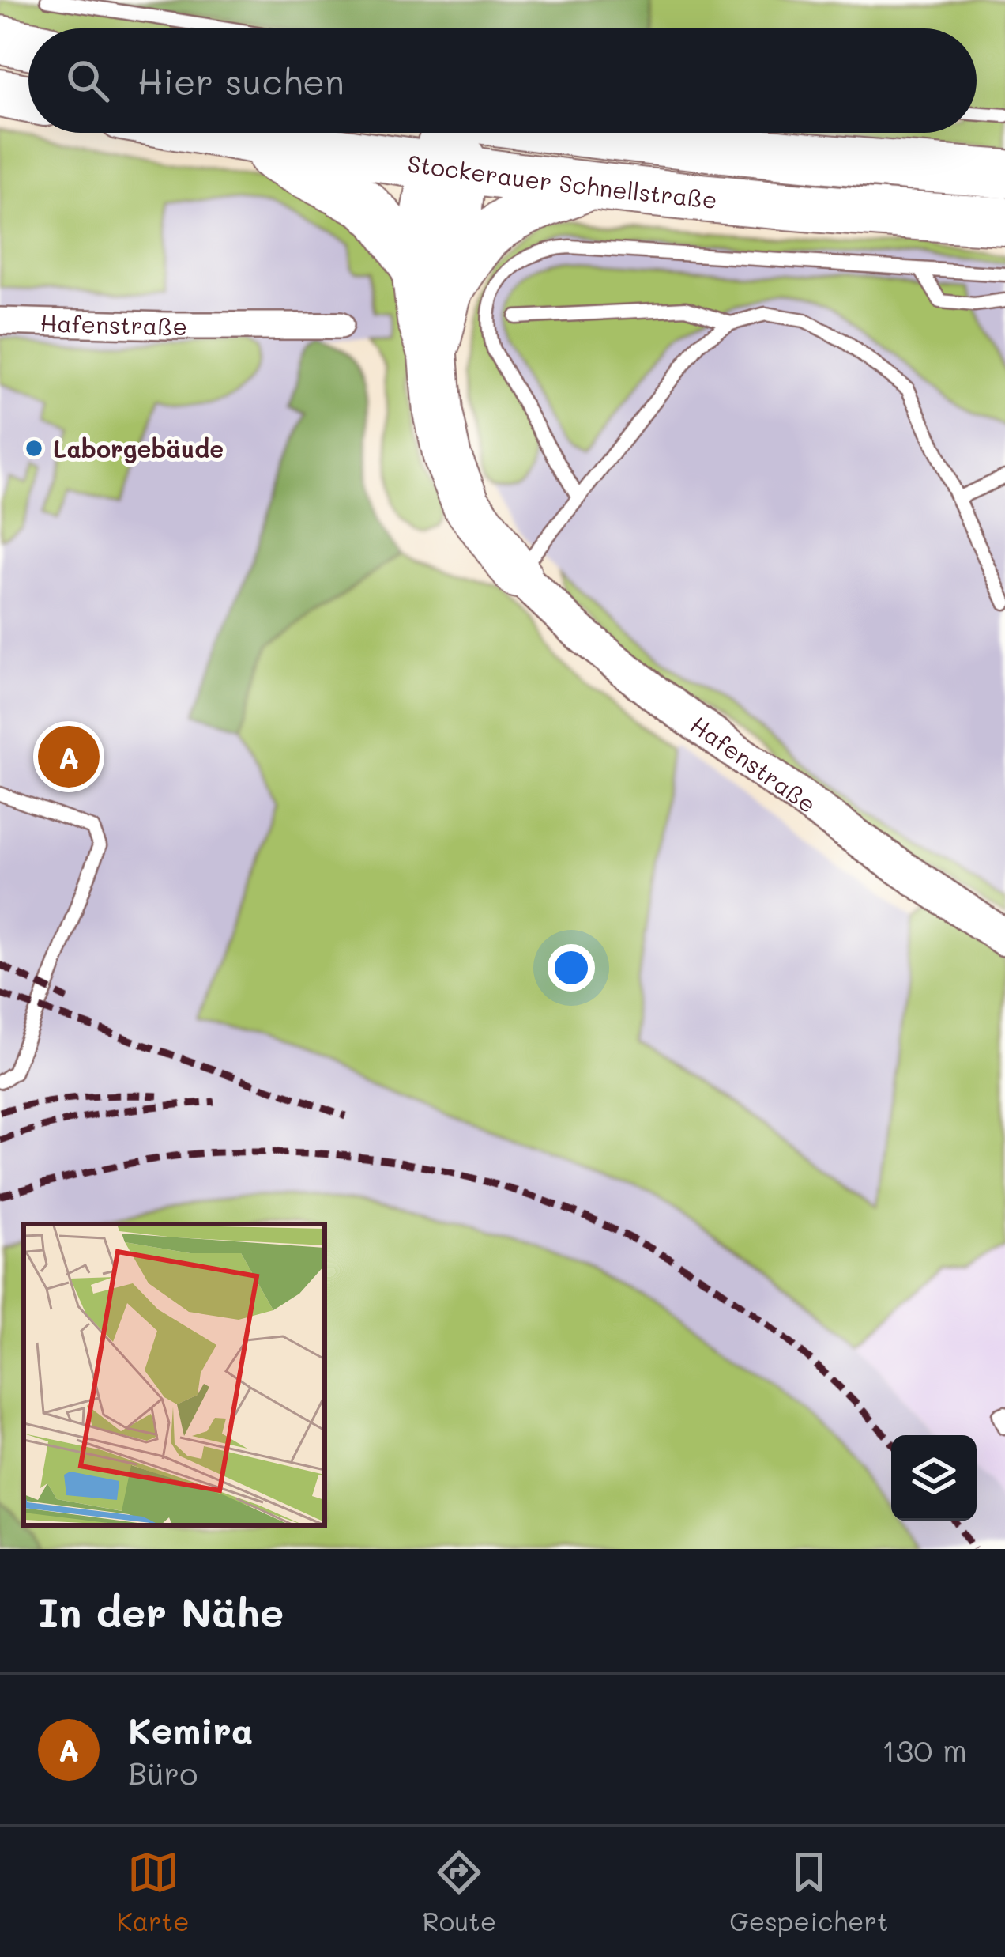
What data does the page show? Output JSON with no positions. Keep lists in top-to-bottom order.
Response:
{
  "streets": {
    "highway": ["Stockerauer Schnellstraße"],
    "street": ["Hafenstraße"]
  },
  "places": ["Laborgebäude"],
  "page": {
    "search": "Hier suchen",
    "pins": "A",
    "heading": "In der Nähe",
    "list": [
      {
        "mark": "A",
        "name": "Kemira",
        "note": "Büro",
        "value": "130 m"
      }
    ],
    "nav": ["Karte", "Route", "Gespeichert"]
  }
}
